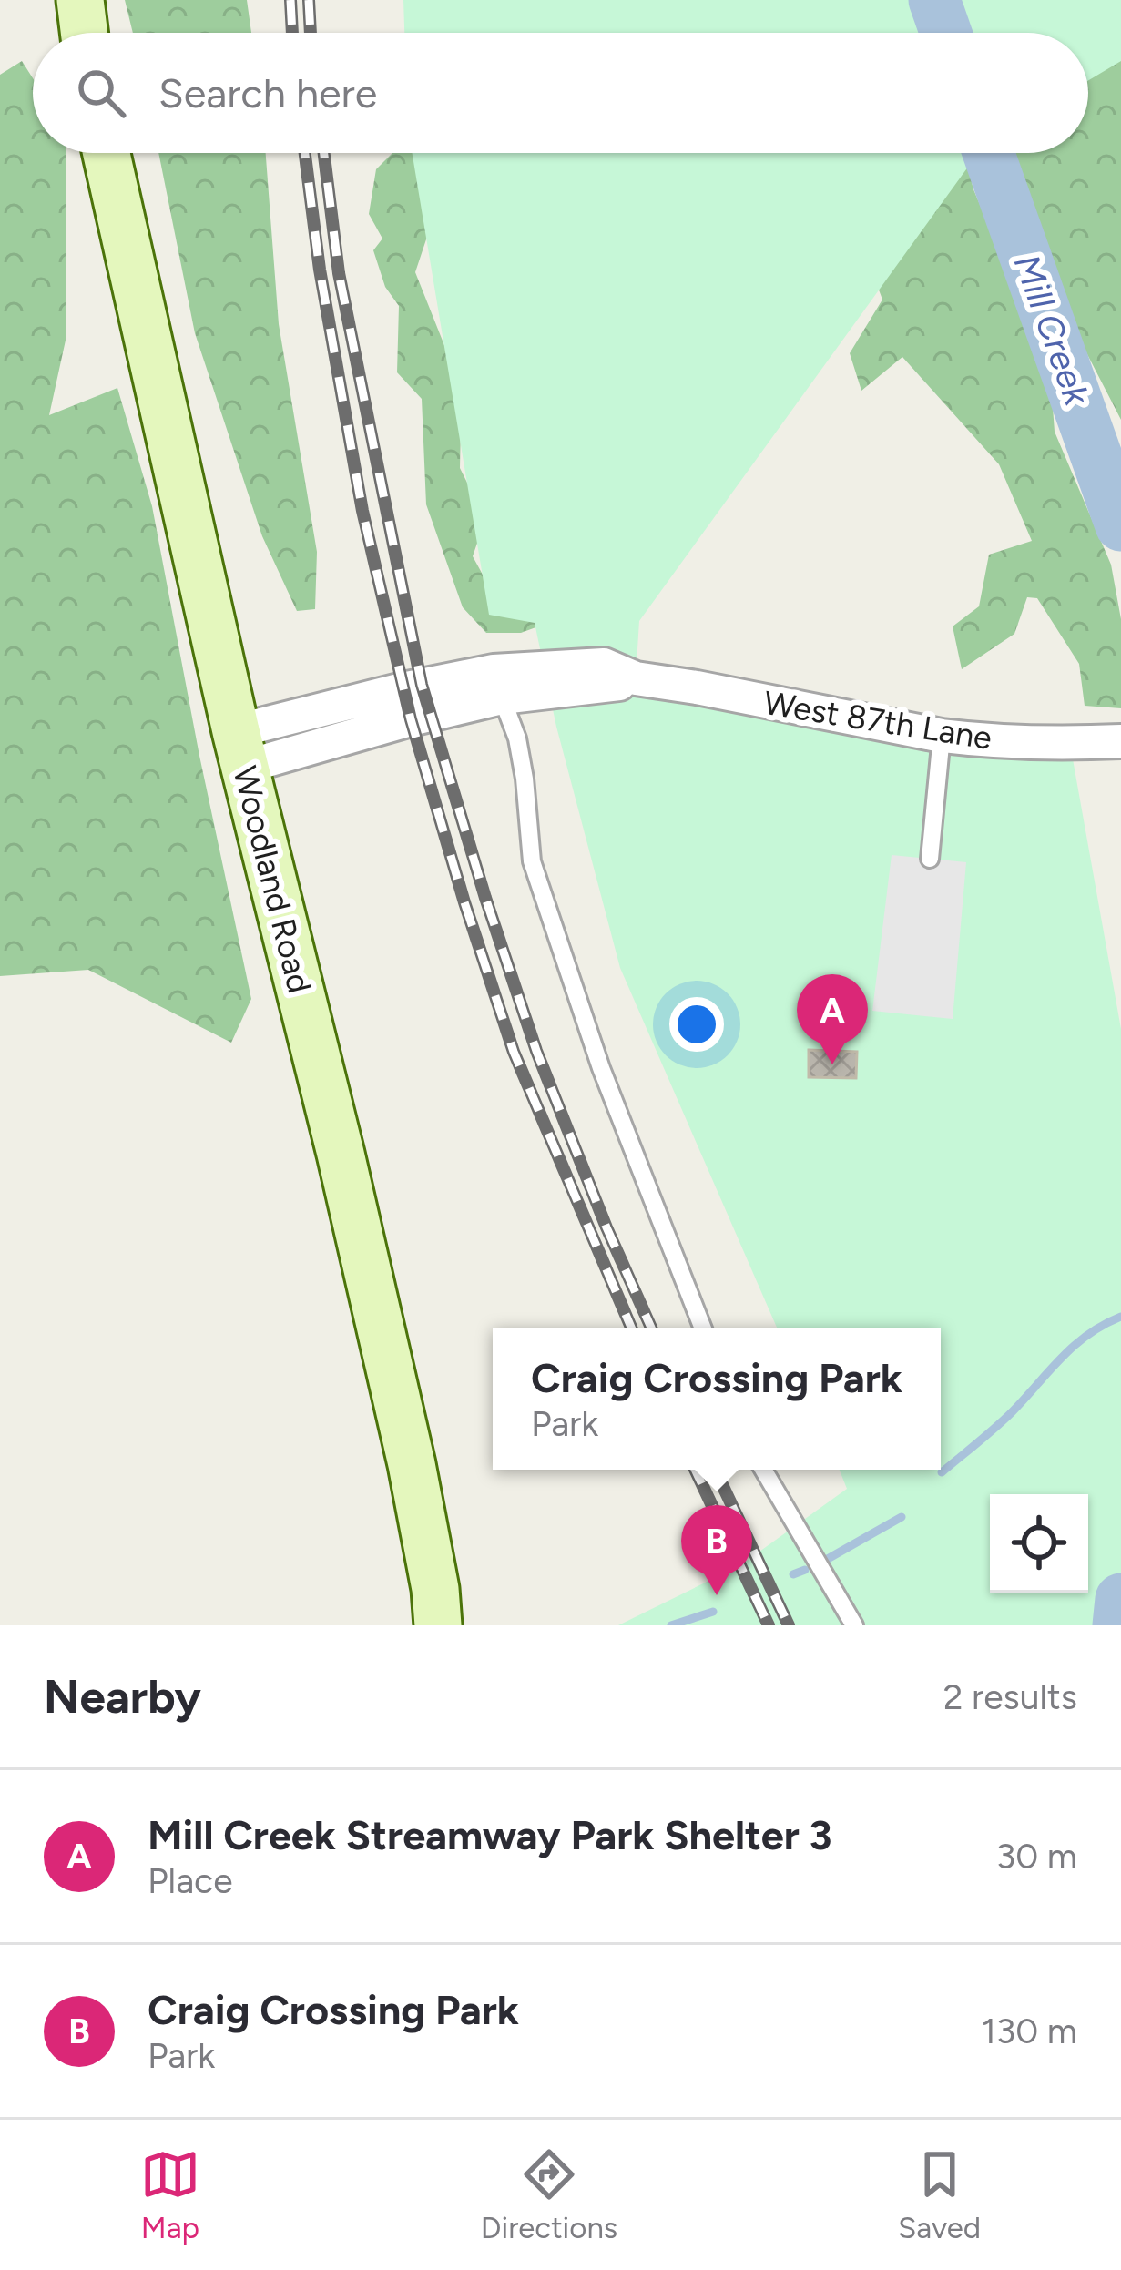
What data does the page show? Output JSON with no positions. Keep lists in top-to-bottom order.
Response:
{
  "streets": {
    "main road": ["Woodland Road"],
    "street": ["West 87th Lane"]
  },
  "crossings": [
    ["West 87th Lane", "Woodland Road"]
  ],
  "water": ["Mill Creek"],
  "page": {
    "search": "Search here",
    "pins": ["A", "B"],
    "popup": ["Craig Crossing Park", "Park"],
    "heading": ["Nearby", "2 results"],
    "list": [
      {
        "mark": "A",
        "name": "Mill Creek Streamway Park Shelter 3",
        "note": "Place",
        "value": "30 m"
      },
      {
        "mark": "B",
        "name": "Craig Crossing Park",
        "note": "Park",
        "value": "130 m"
      }
    ],
    "nav": ["Map", "Directions", "Saved"]
  }
}
